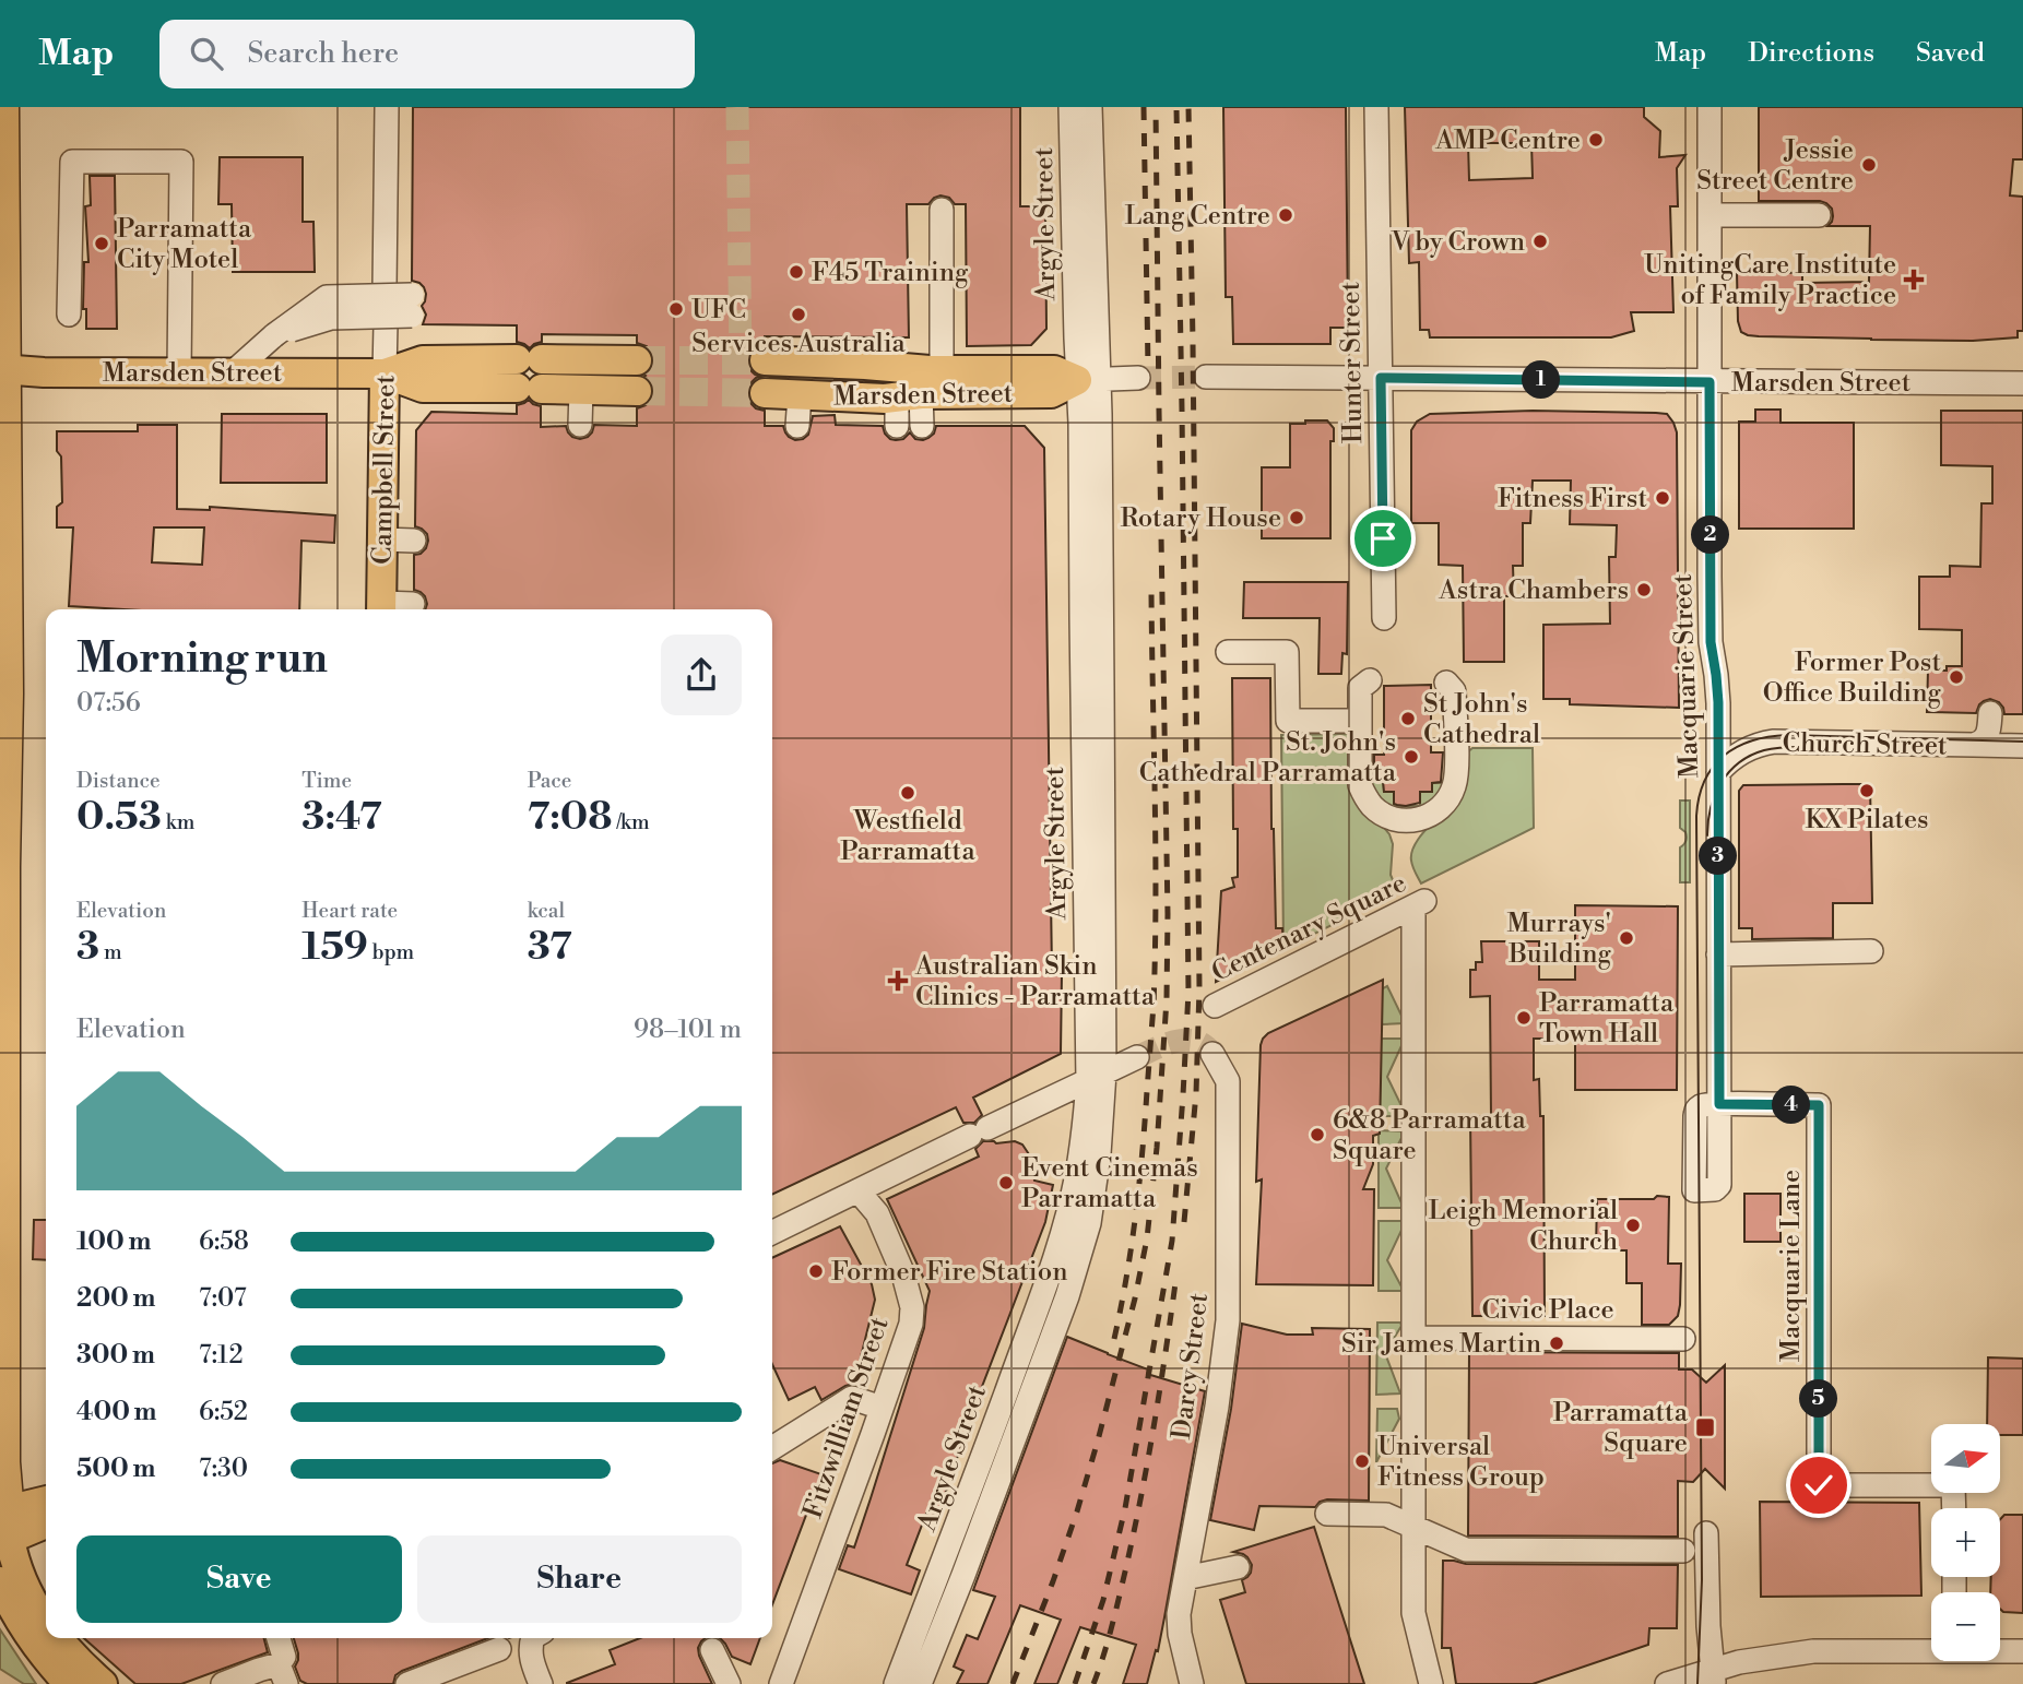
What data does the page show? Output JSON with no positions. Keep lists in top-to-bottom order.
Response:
{
  "streets": {
    "main road": ["Marsden Street", "Campbell Street"],
    "street": [
      "Argyle Street",
      "Hunter Street",
      "Macquarie Street",
      "Church Street",
      "Centenary Square",
      "Macquarie Lane",
      "Civic Place",
      "Darcy Street",
      "Fitzwilliam Street"
    ]
  },
  "crossings": [
    ["Argyle Street", "Marsden Street"],
    ["Hunter Street", "Marsden Street"],
    ["Marsden Street", "Campbell Street"],
    ["Marsden Street", "Macquarie Street"],
    ["Macquarie Street", "Church Street"],
    ["Macquarie Street", "Macquarie Lane"],
    ["Centenary Square", "Civic Place"]
  ],
  "places": {
    "other": [
      "AMP Centre",
      "Jessie Street Centre",
      "Lang Centre",
      "V by Crown",
      "Parramatta City Motel",
      "F45 Training",
      "UFC",
      "Services Australia",
      "Fitness First",
      "Rotary House",
      "Astra Chambers",
      "Former Post Office Building",
      "St John's Cathedral",
      "St. John's Cathedral Parramatta",
      "KX Pilates",
      "Westfield Parramatta",
      "Murrays' Building",
      "Parramatta Town Hall",
      "6&8 Parramatta Square",
      "Event Cinemas Parramatta",
      "Leigh Memorial Church",
      "Former Fire Station",
      "Sir James Martin",
      "Universal Fitness Group"
    ],
    "health": ["UnitingCare Institute of Family Practice", "Australian Skin Clinics - Parramatta"],
    "transit": ["Parramatta Square"]
  },
  "north": "right",
  "page": {
    "header": "Map",
    "search": "Search here",
    "nav": ["Map", "Directions", "Saved"],
    "pins": [
      "1",
      "2",
      "3",
      "4",
      "5"
    ],
    "heading": ["Morning run", "07:56"],
    "stats": [
      ["Distance", "0.53 km"],
      ["Time", "3:47"],
      ["Pace", "7:08 /km"],
      ["Elevation", "3 m"],
      ["Heart rate", "159 bpm"],
      ["kcal", "37"]
    ],
    "chart": ["Elevation", "98–101 m"],
    "list": [
      {
        "name": "100 m",
        "note": "6:58"
      },
      {
        "name": "200 m",
        "note": "7:07"
      },
      {
        "name": "300 m",
        "note": "7:12"
      },
      {
        "name": "400 m",
        "note": "6:52"
      },
      {
        "name": "500 m",
        "note": "7:30"
      }
    ],
    "map_buttons": ["+", "−"],
    "buttons": ["Save", "Share"]
  }
}
